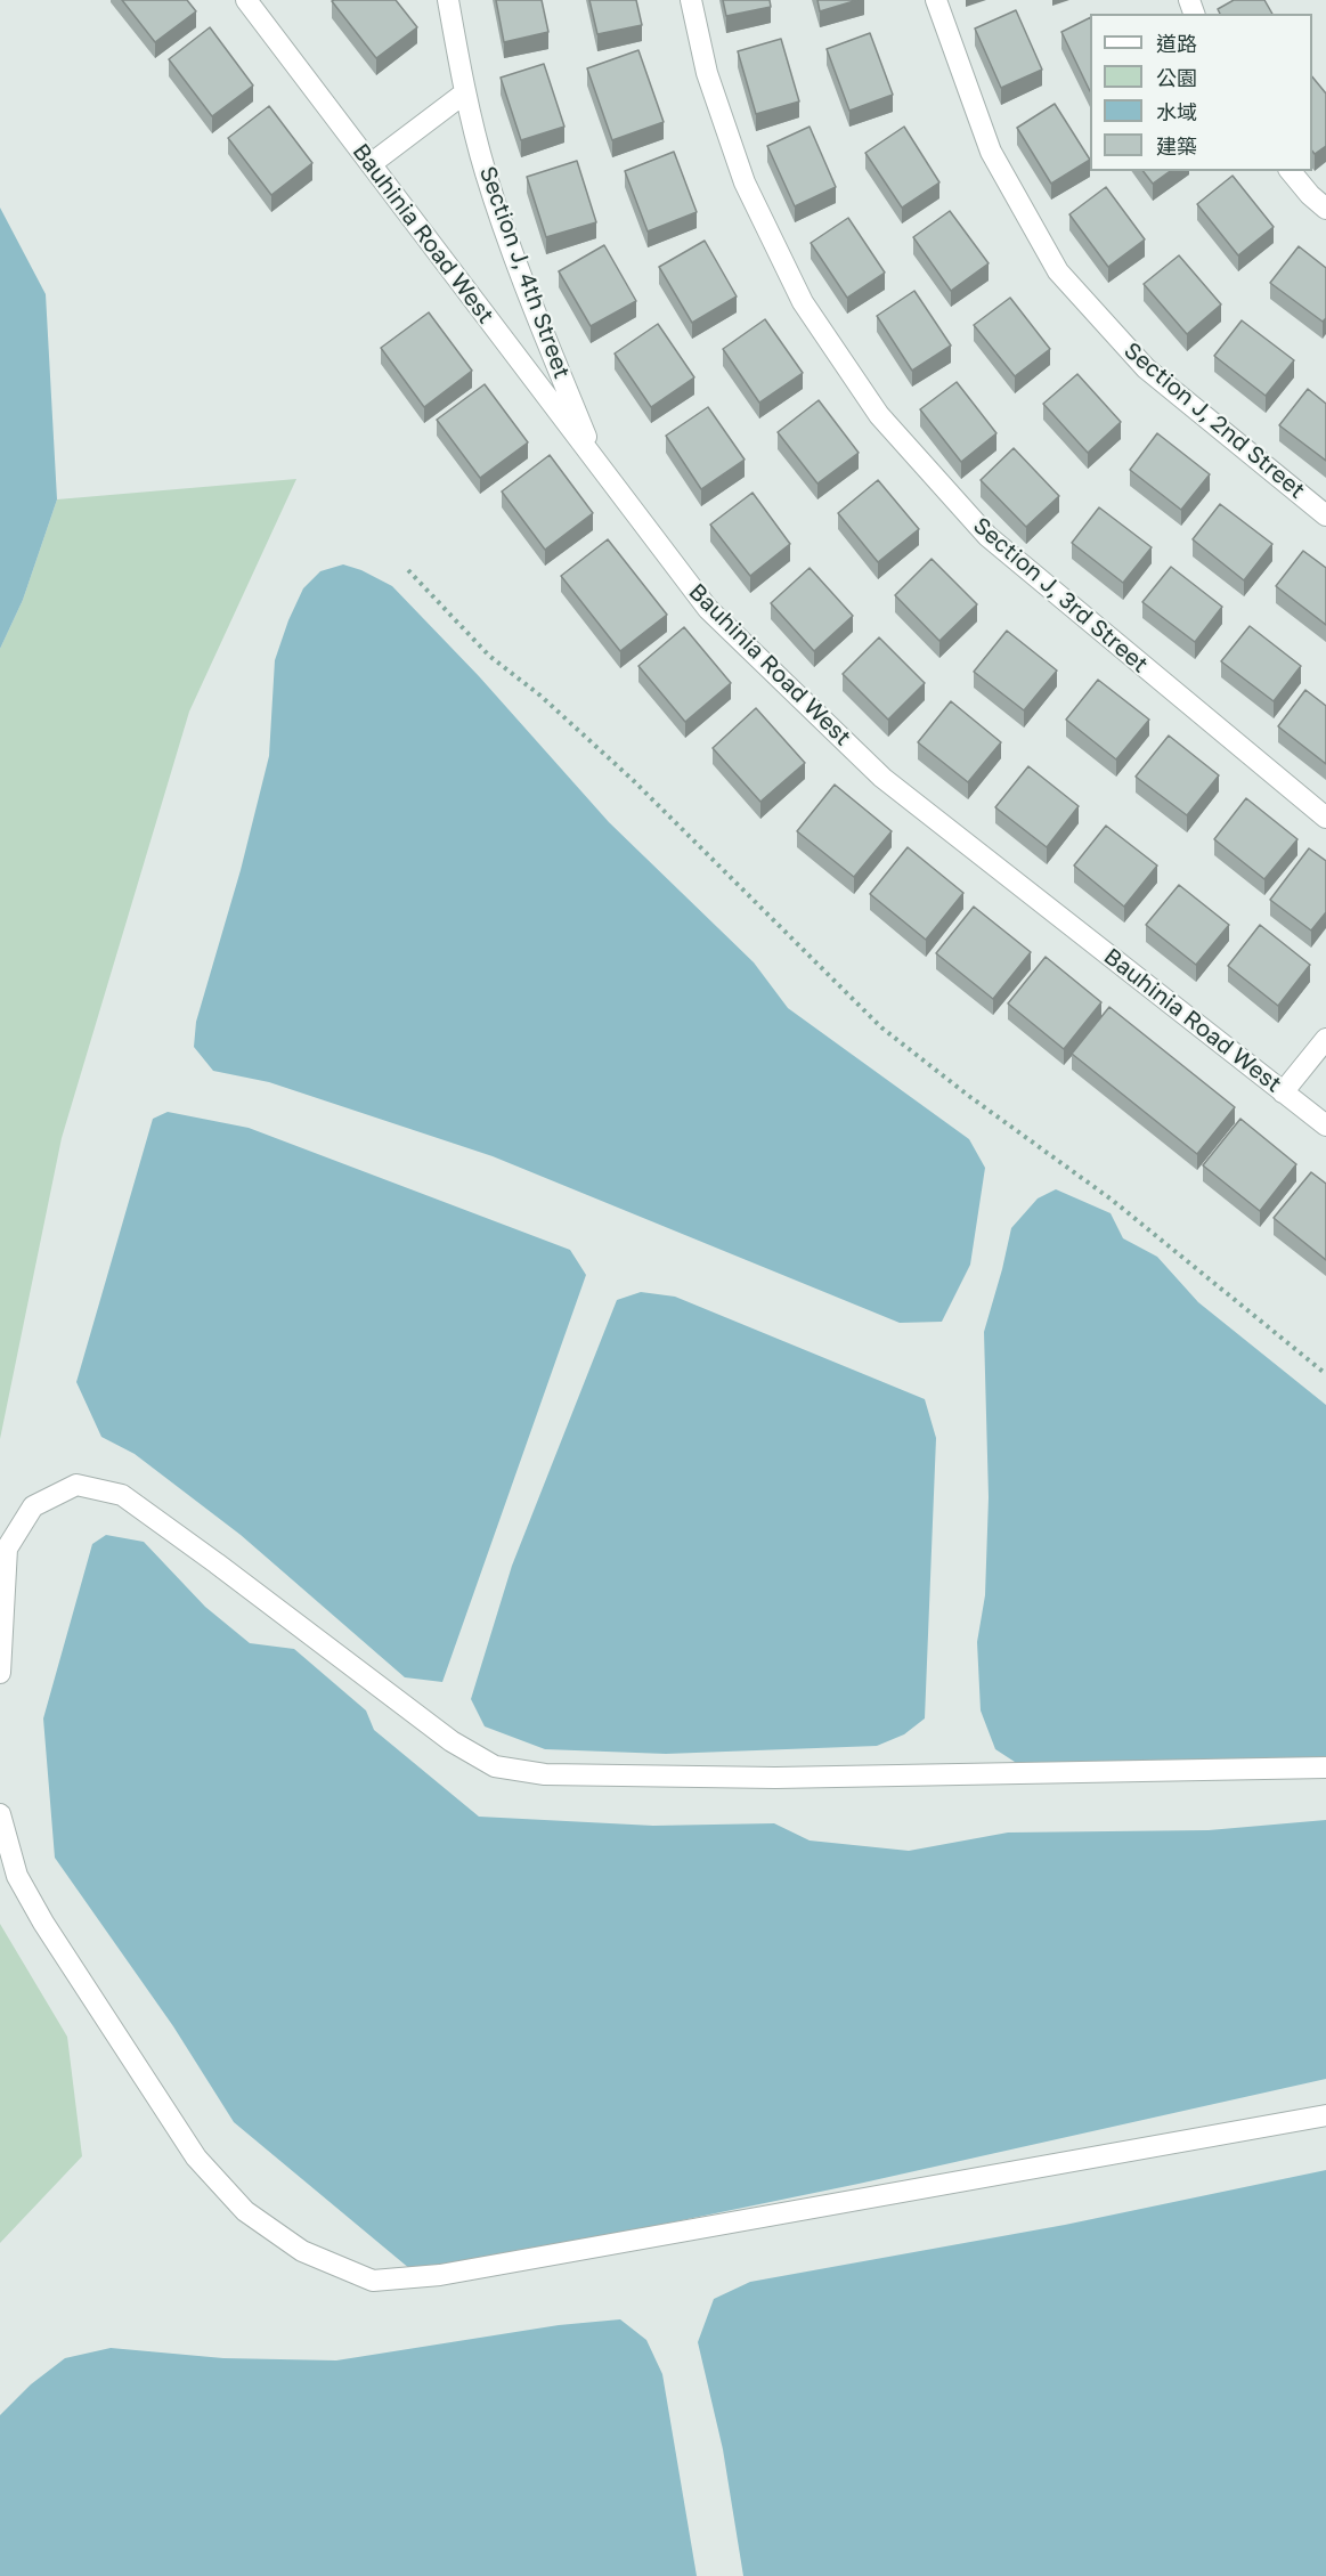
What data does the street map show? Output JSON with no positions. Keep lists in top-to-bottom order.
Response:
{
  "streets": {
    "street": [
      "Bauhinia Road West",
      "Section J, 4th Street",
      "Section J, 2nd Street",
      "Section J, 3rd Street"
    ]
  },
  "crossings": [
    ["Bauhinia Road West", "Section J, 4th Street"]
  ],
  "legend": [
    "道路",
    "公園",
    "水域",
    "建築"
  ]
}
